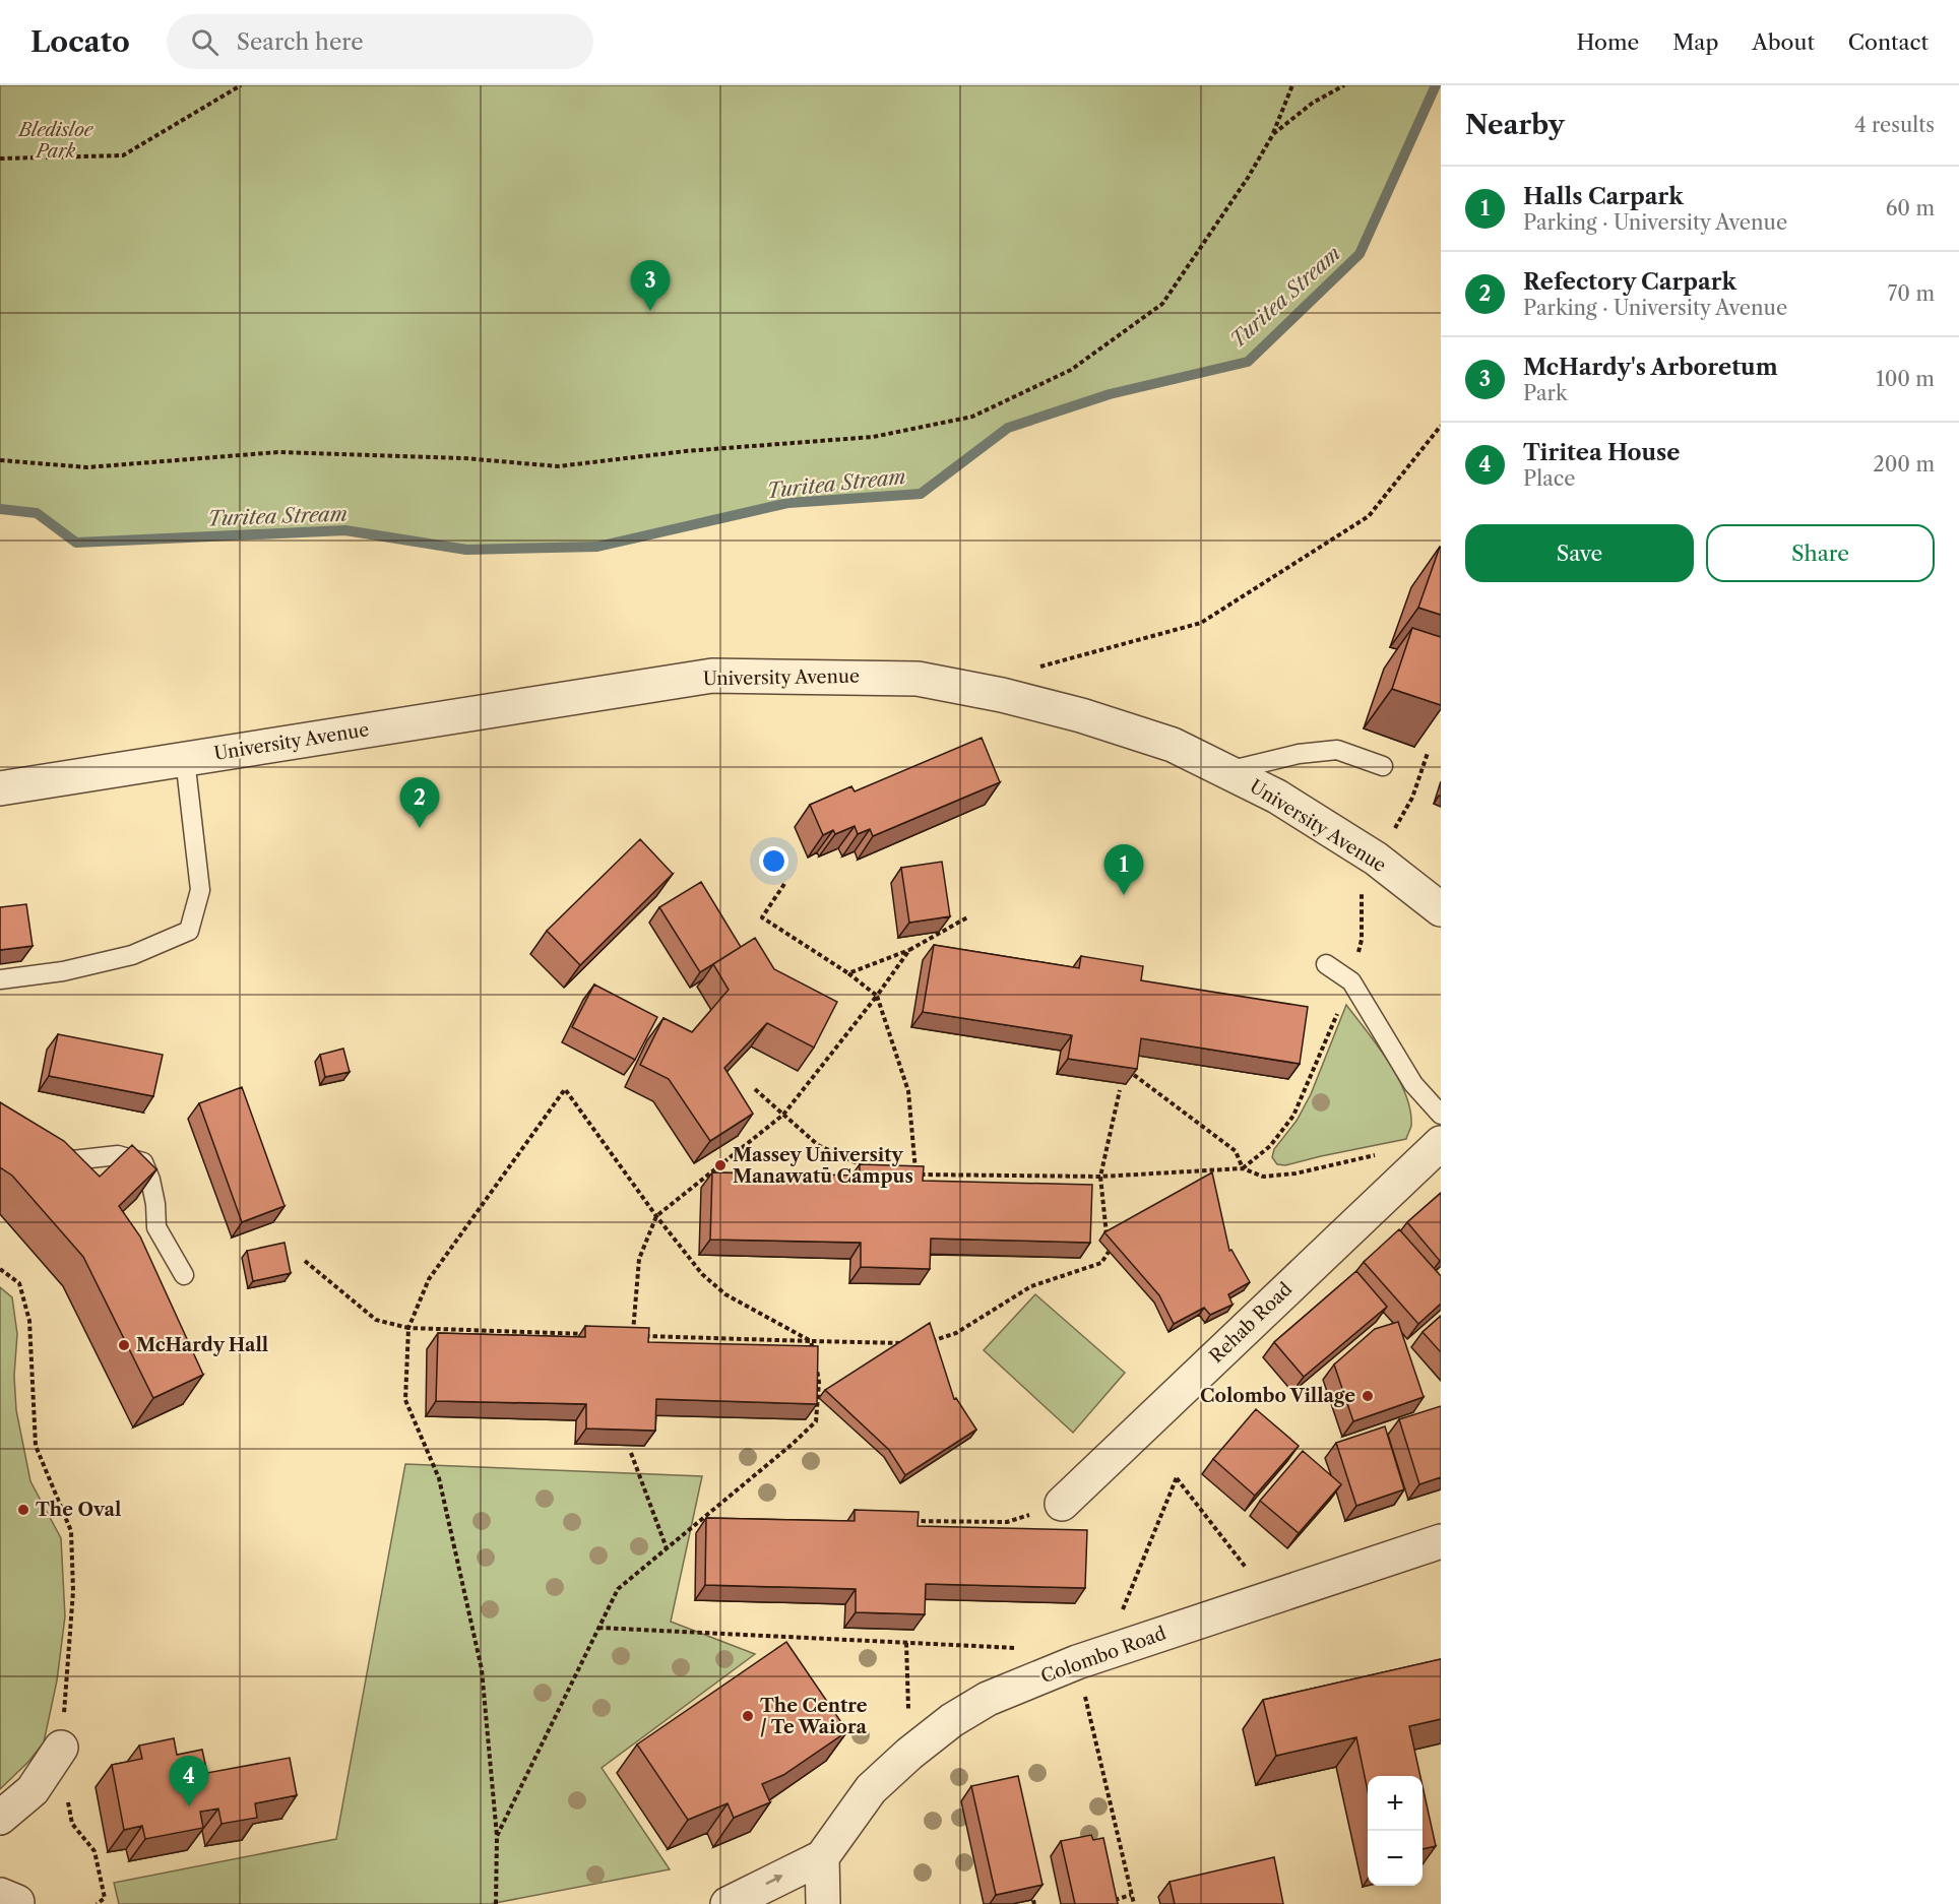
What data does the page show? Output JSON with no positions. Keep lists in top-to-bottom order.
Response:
{
  "streets": {
    "street": ["University Avenue", "Rehab Road", "Colombo Road"]
  },
  "water": ["Turitea Stream"],
  "parks": ["Bledisloe Park"],
  "places": [
    "Massey University Manawatū Campus",
    "McHardy Hall",
    "Colombo Village",
    "The Oval",
    "The Centre / Te Waiora"
  ],
  "page": {
    "header": "Locato",
    "search": "Search here",
    "nav": [
      "Home",
      "Map",
      "About",
      "Contact"
    ],
    "heading": ["Nearby", "4 results"],
    "list": [
      {
        "mark": "1",
        "name": "Halls Carpark",
        "note": "Parking · University Avenue",
        "value": "60 m"
      },
      {
        "mark": "2",
        "name": "Refectory Carpark",
        "note": "Parking · University Avenue",
        "value": "70 m"
      },
      {
        "mark": "3",
        "name": "McHardy's Arboretum",
        "note": "Park",
        "value": "100 m"
      },
      {
        "mark": "4",
        "name": "Tiritea House",
        "note": "Place",
        "value": "200 m"
      }
    ],
    "pins": [
      "3",
      "2",
      "1",
      "4"
    ],
    "buttons": ["Save", "Share"],
    "map_buttons": ["+", "−"]
  }
}
